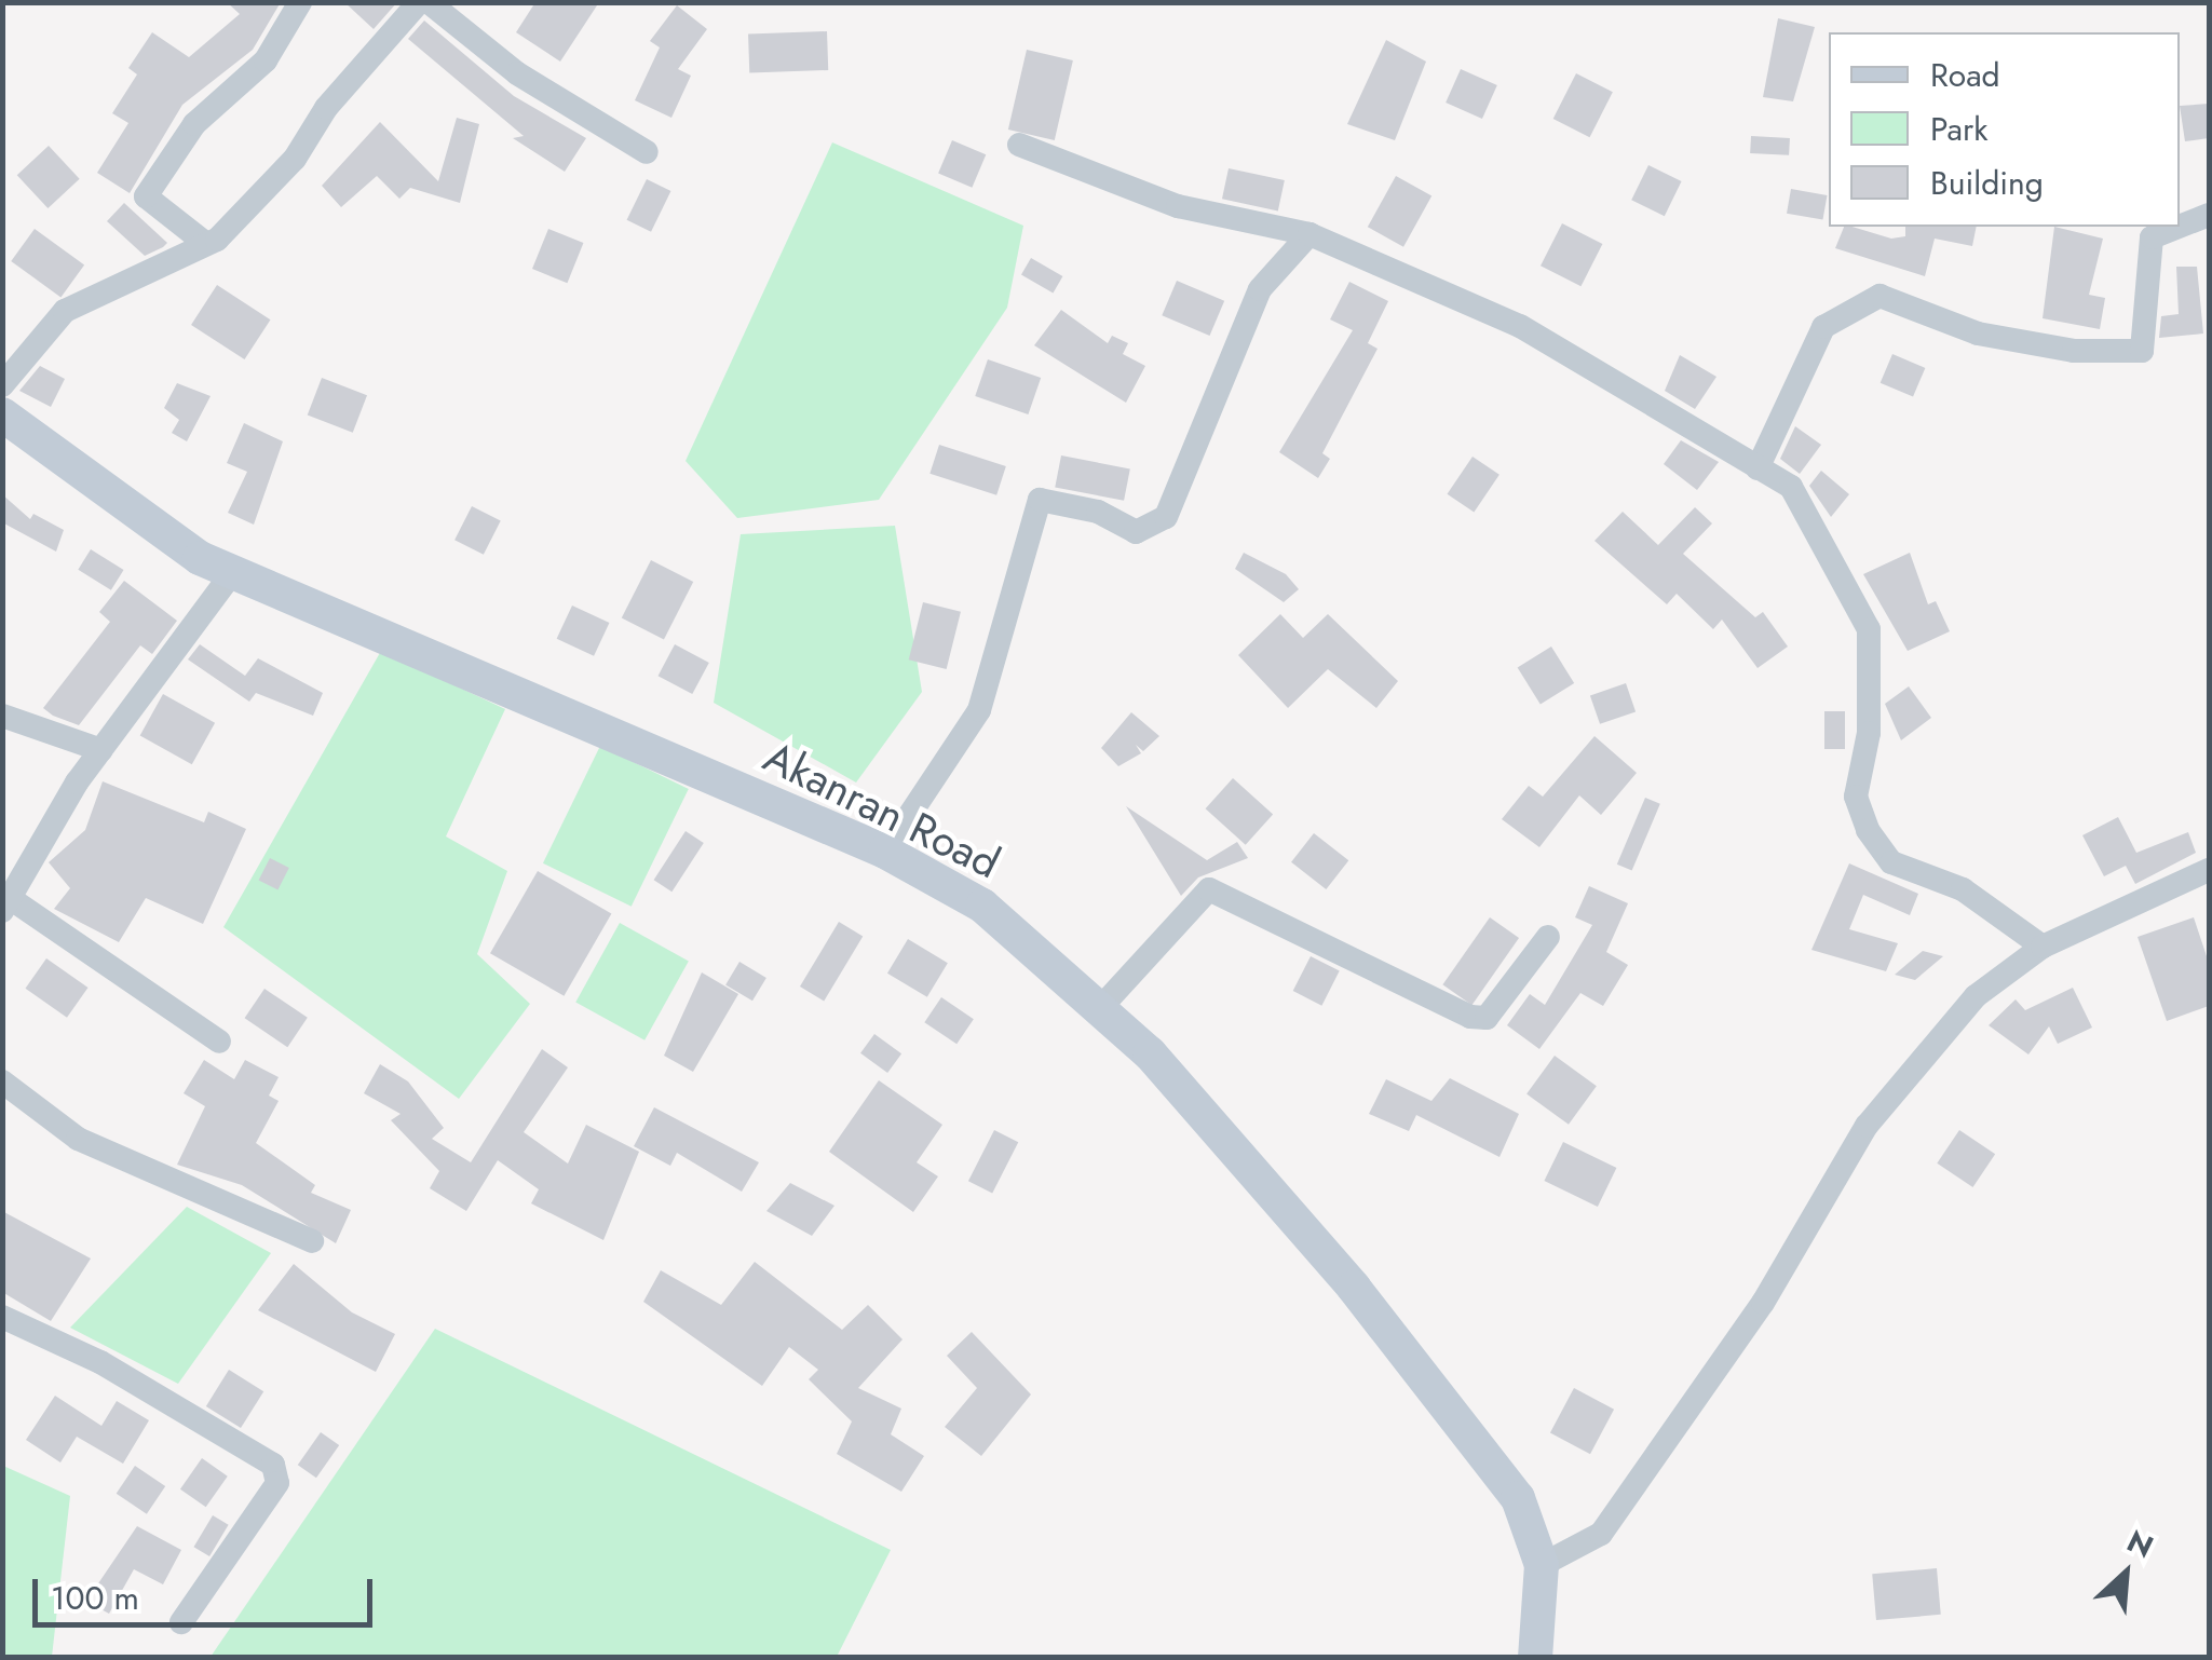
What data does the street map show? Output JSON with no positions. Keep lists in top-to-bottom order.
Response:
{
  "streets": {
    "main road": ["Akanran Road"]
  },
  "legend": ["Road", "Park", "Building"],
  "scale_bar": "100 m",
  "north": "top right"
}
